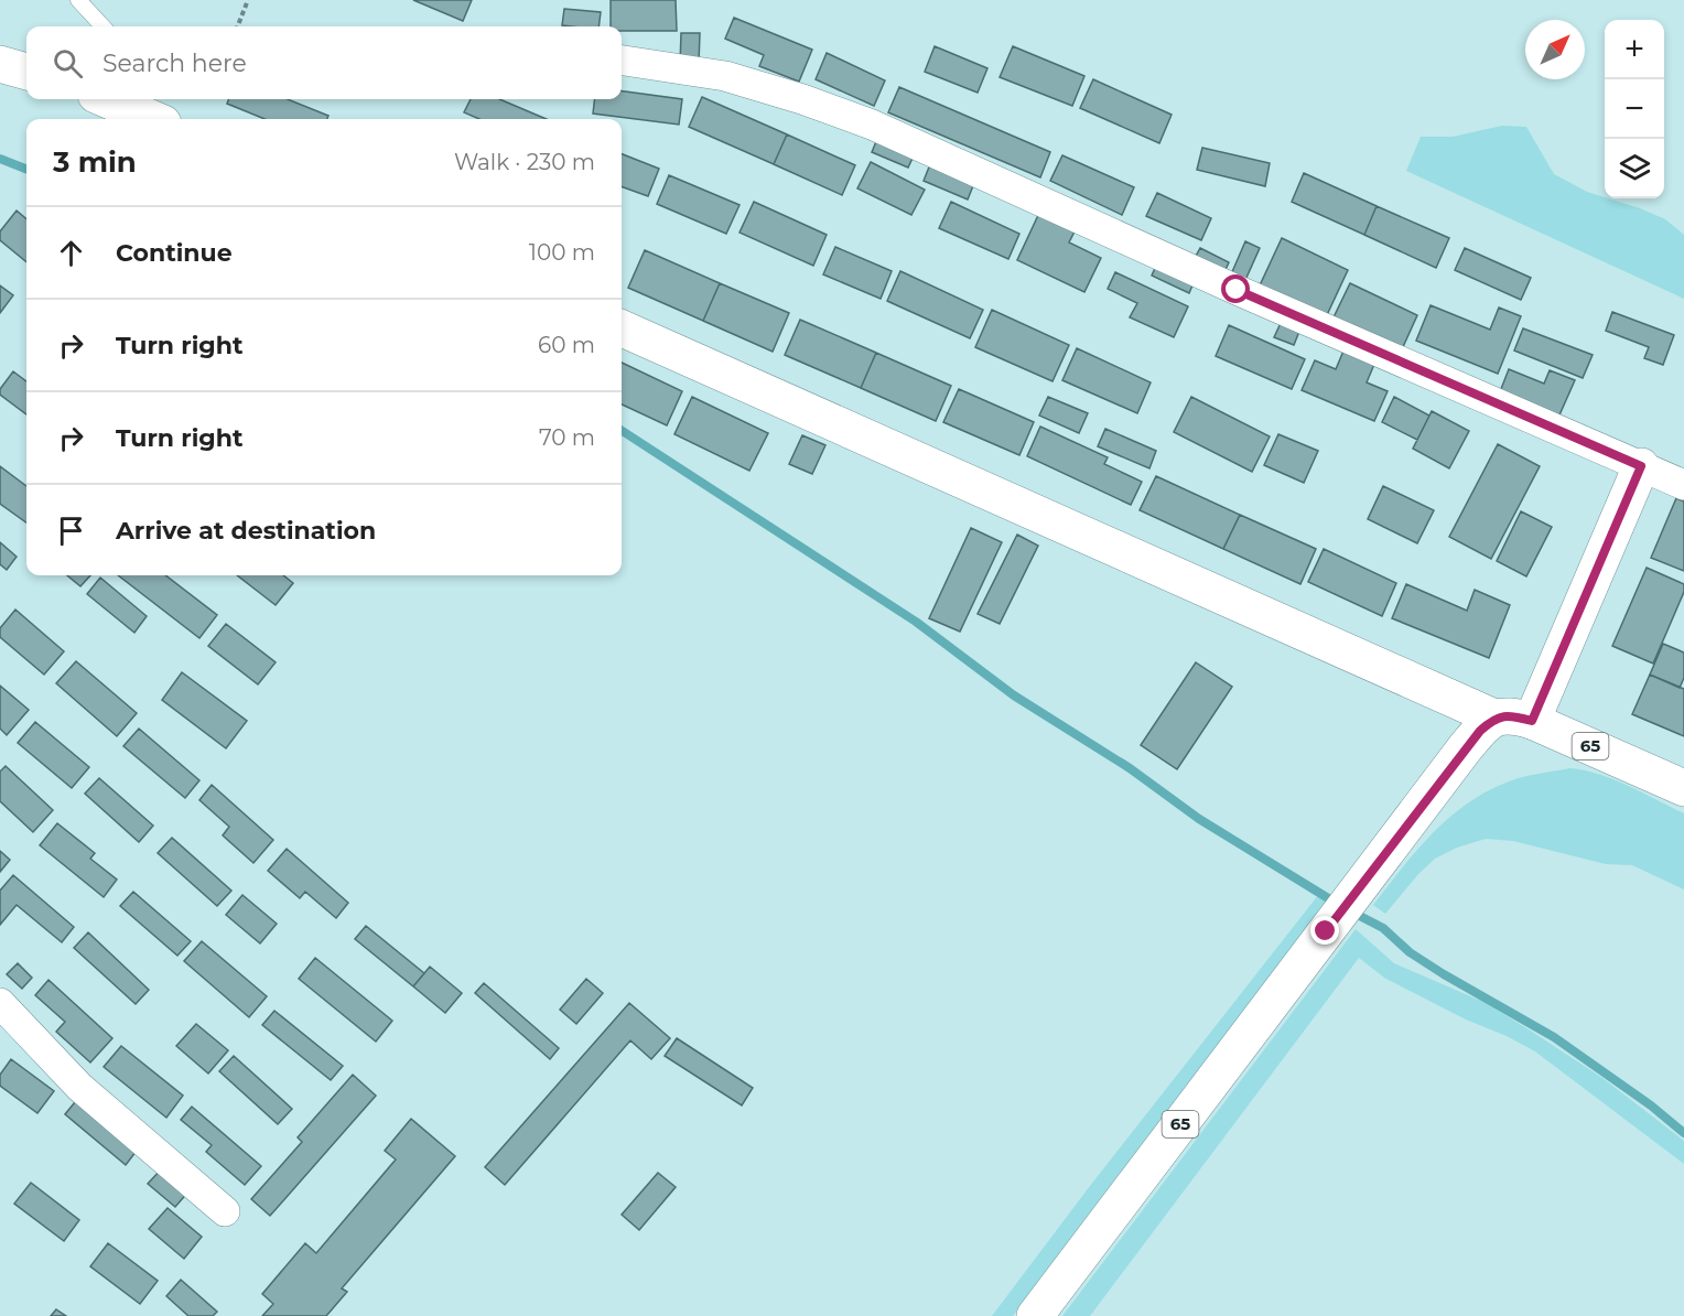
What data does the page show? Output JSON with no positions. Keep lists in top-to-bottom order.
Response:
{
  "streets": {
    "street": ["65"]
  },
  "north": "top right",
  "page": {
    "map_buttons": ["+", "−"],
    "search": "Search here",
    "heading": ["3 min", "Walk · 230 m"],
    "list": [
      ["Continue", "100 m"],
      ["Turn right", "60 m"],
      ["Turn right", "70 m"],
      "Arrive at destination"
    ]
  }
}
